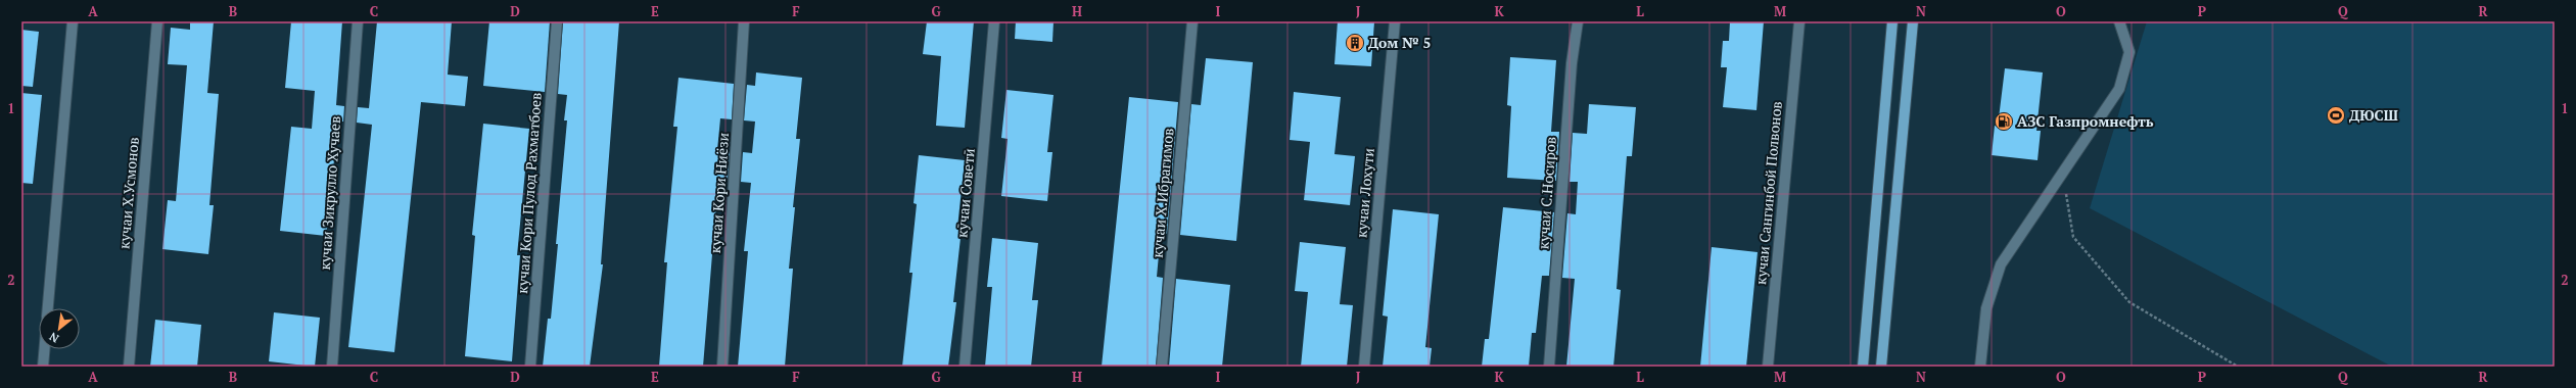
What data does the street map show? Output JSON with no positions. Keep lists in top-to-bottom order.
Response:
{
  "streets": {
    "street": [
      "кучаи Х.Усмонов",
      "кучаи Зикрулло Хучаев",
      "кучаи Кори Пулод Рахматбоев",
      "кучаи Кори Ниёзи",
      "кӯчаи Советӣ",
      "кучаи Х.Ибрагимов",
      "кучаи Лохути",
      "кучаи С.Носиров",
      "кучаи Сангинбой Полвонов"
    ]
  },
  "places": {
    "building": ["Дом № 5"],
    "sports": ["ДЮСШ"],
    "fuel station": ["АЗС Газпромнефть"]
  },
  "north": "bottom left",
  "grid": {
    "columns": [
      "A",
      "B",
      "C",
      "D",
      "E",
      "F",
      "G",
      "H",
      "I",
      "J",
      "K",
      "L",
      "M",
      "N",
      "O",
      "P",
      "Q",
      "R"
    ],
    "rows": ["1", "2"]
  }
}
